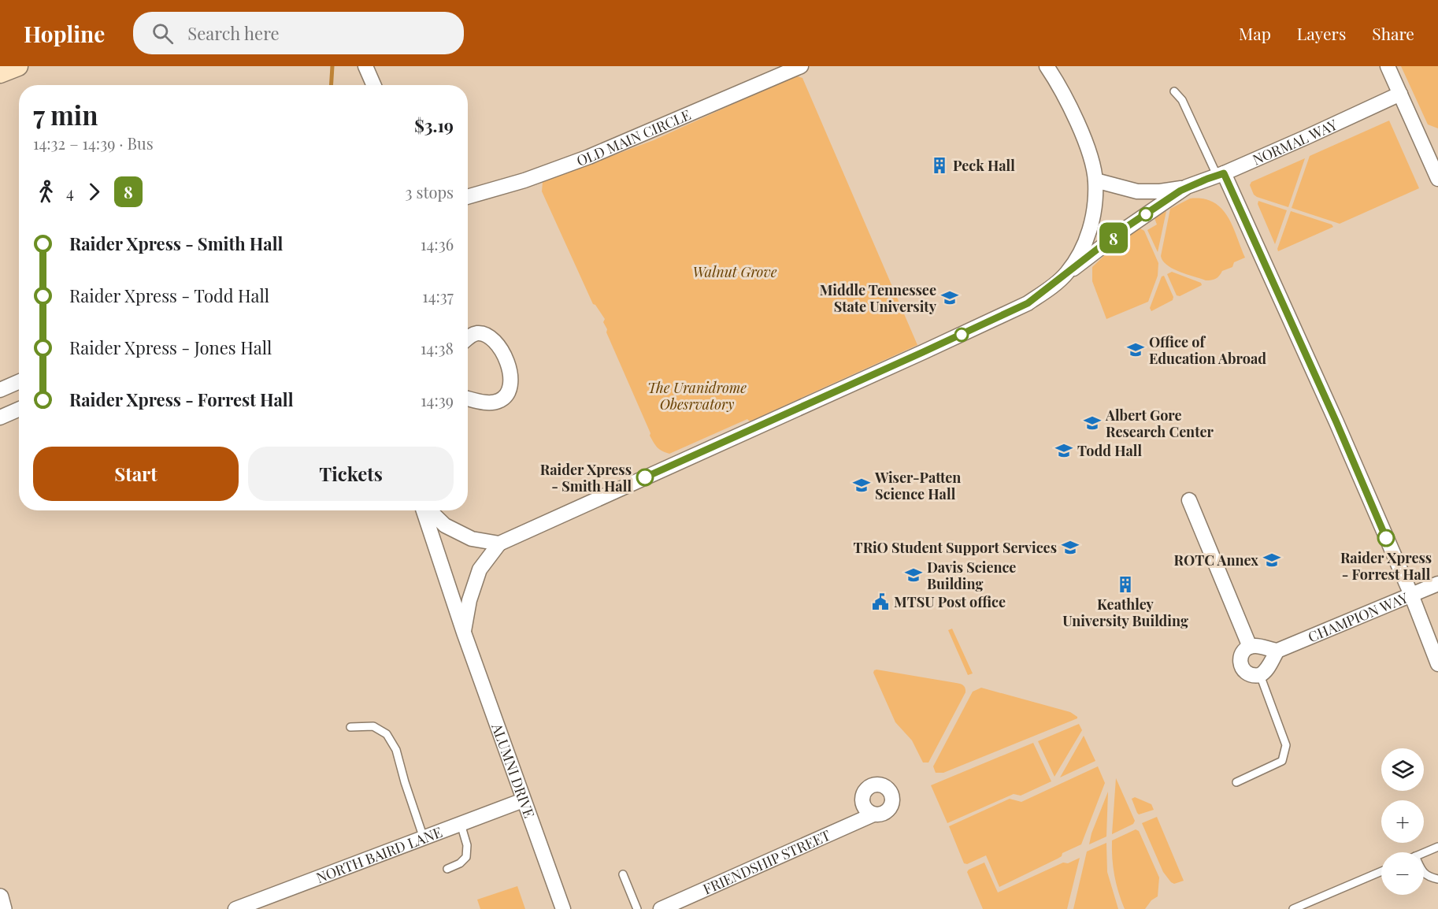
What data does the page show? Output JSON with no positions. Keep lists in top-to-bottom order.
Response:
{
  "streets": {
    "street": [
      "OLD MAIN CIRCLE",
      "NORMAL WAY",
      "CHAMPION WAY",
      "ALUMNI DRIVE",
      "NORTH BAIRD LANE",
      "FRIENDSHIP STREET"
    ]
  },
  "crossings": [
    ["ALUMNI DRIVE", "NORTH BAIRD LANE"]
  ],
  "parks": ["Walnut Grove", "The Uranidrome Obesrvatory"],
  "places": {
    "building": ["Peck Hall", "Keathley University Building"],
    "school or university": [
      "Middle Tennessee State University",
      "Office of Education Abroad",
      "Albert Gore Research Center",
      "Todd Hall",
      "Wiser-Patten Science Hall",
      "TRiO Student Support Services",
      "ROTC Annex",
      "Davis Science Building"
    ],
    "other": ["Raider Xpress - Smith Hall", "Raider Xpress - Forrest Hall"],
    "public building": ["MTSU Post office"]
  },
  "lines": ["bus line 8"],
  "page": {
    "header": "Hopline",
    "search": "Search here",
    "nav": ["Map", "Layers", "Share"],
    "on_map": "8",
    "heading": ["7 min", "14:32 – 14:39 · Bus", "$3.19"],
    "legs": ["4", "8", "3 stops"],
    "list": [
      {
        "name": "Raider Xpress - Smith Hall",
        "value": "14:36"
      },
      {
        "name": "Raider Xpress - Todd Hall",
        "value": "14:37"
      },
      {
        "name": "Raider Xpress - Jones Hall",
        "value": "14:38"
      },
      {
        "name": "Raider Xpress - Forrest Hall",
        "value": "14:39"
      }
    ],
    "buttons": ["Start", "Tickets"],
    "map_buttons": ["+", "−"]
  }
}
